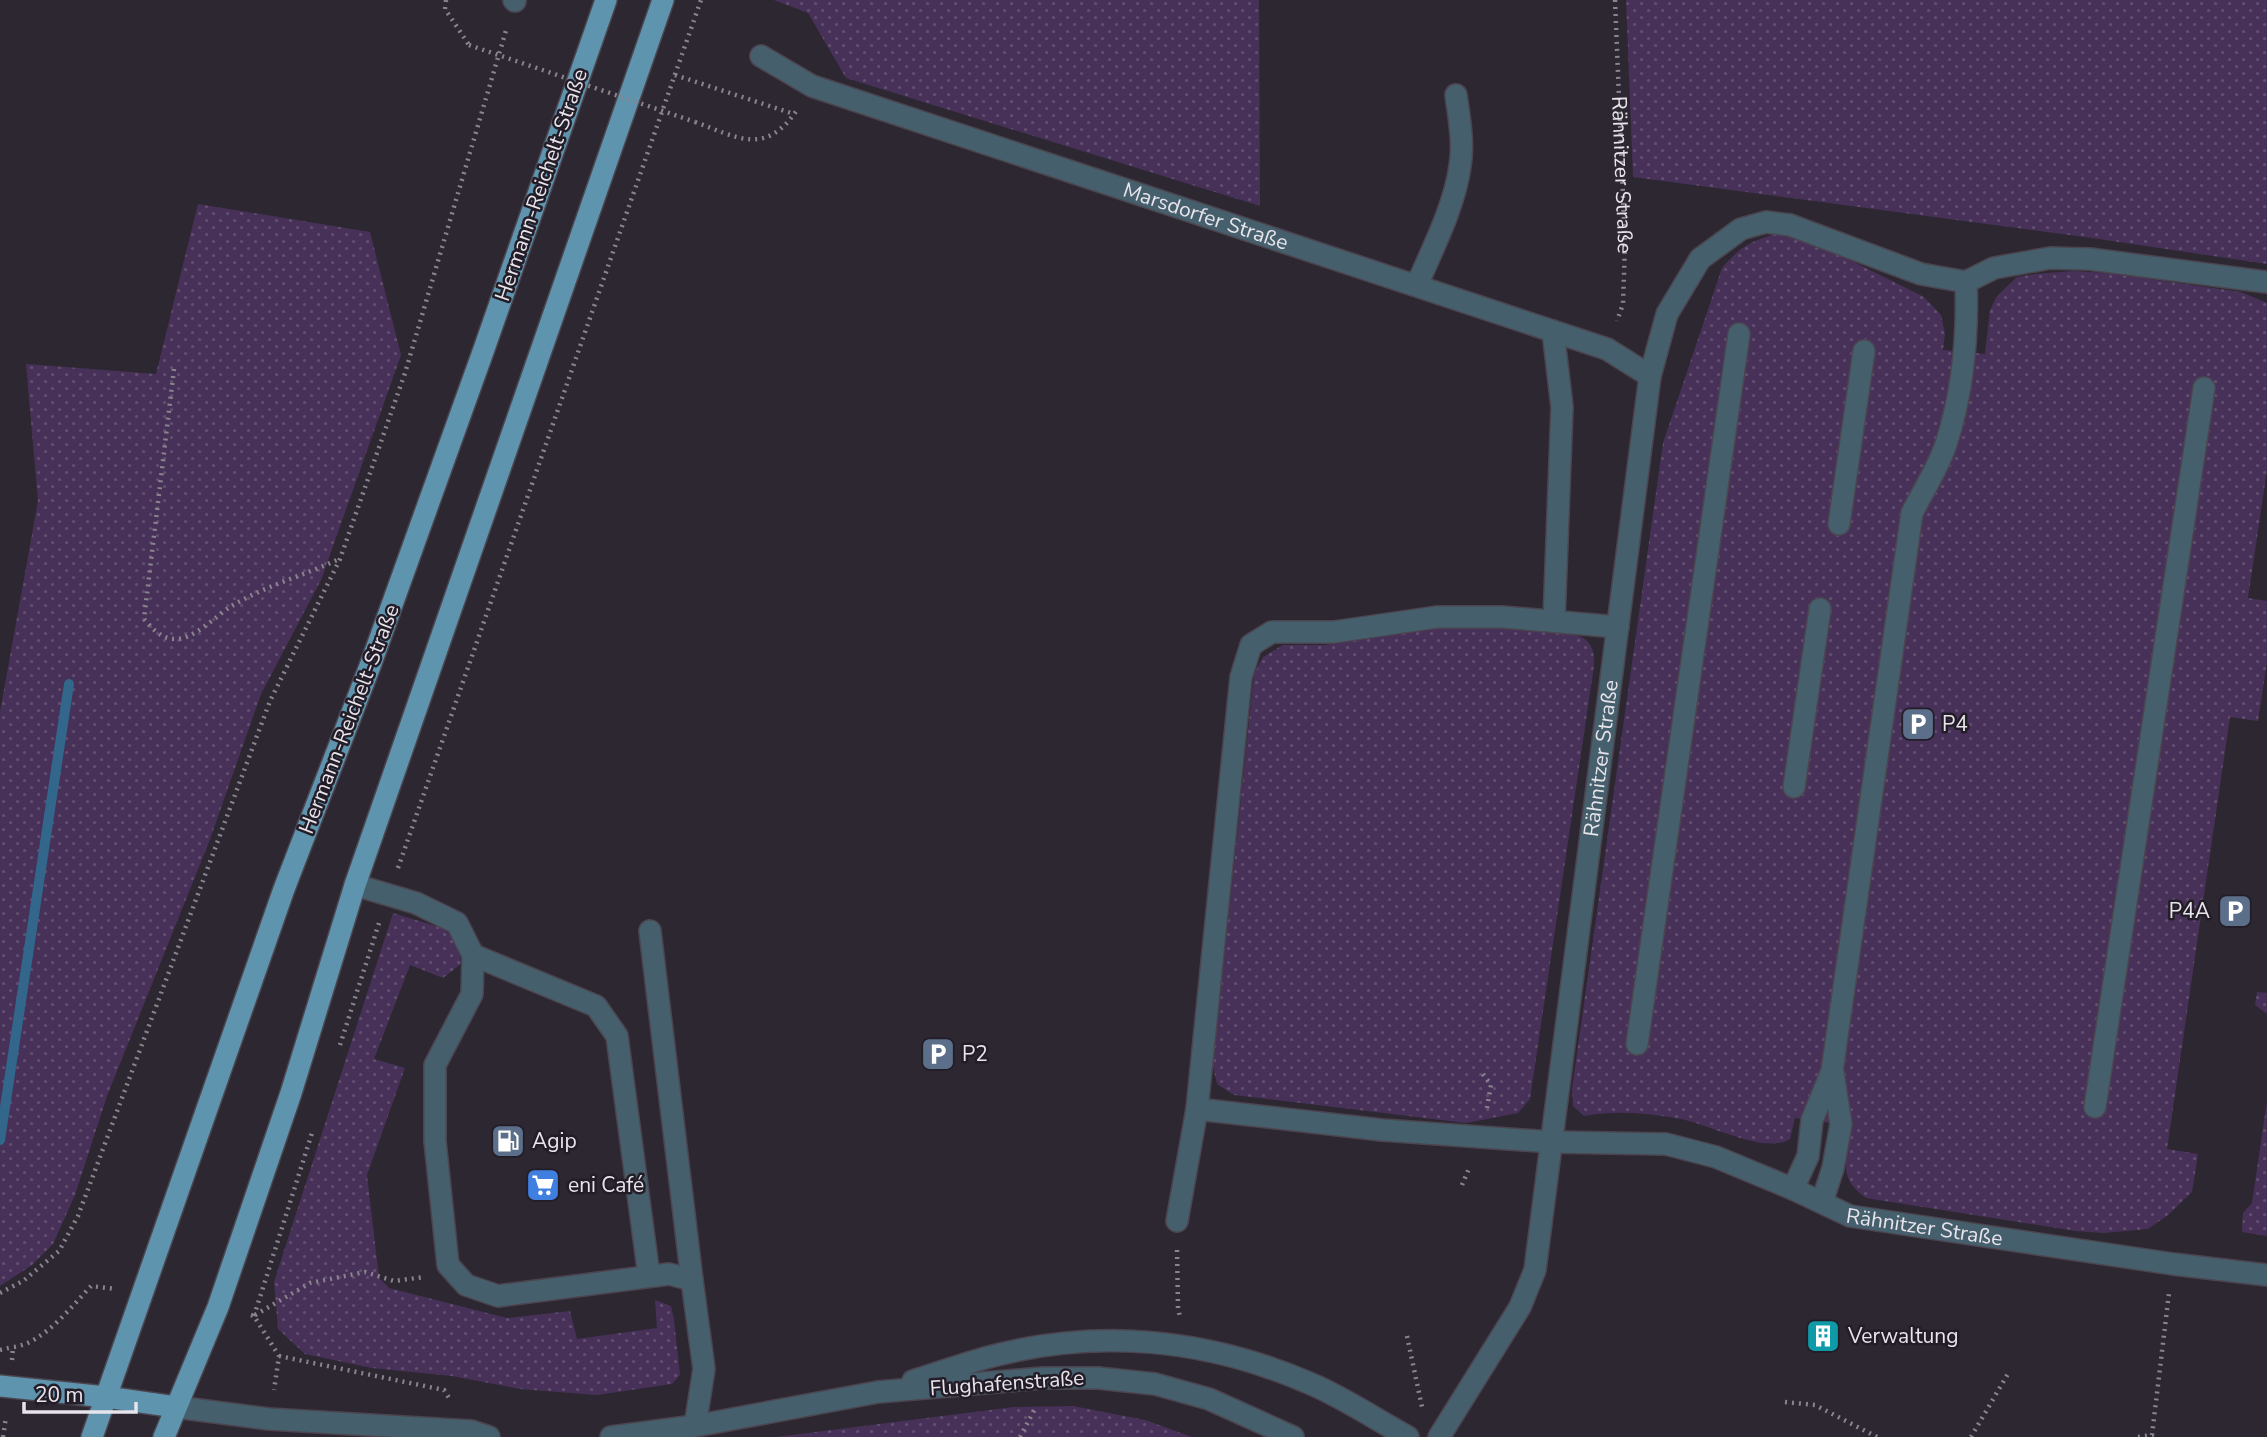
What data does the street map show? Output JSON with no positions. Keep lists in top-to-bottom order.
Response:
{
  "streets": {
    "main road": ["Hermann-Reichelt-Straße"],
    "street": ["Rähnitzer Straße", "Marsdorfer Straße", "Flughafenstraße"]
  },
  "crossings": [
    ["Rähnitzer Straße", "Marsdorfer Straße"]
  ],
  "places": {
    "parking": ["P4", "P4A", "P2"],
    "fuel station": ["Agip"],
    "supermarket": ["eni Café"],
    "building": ["Verwaltung"]
  },
  "scale_bar": "20 m"
}
